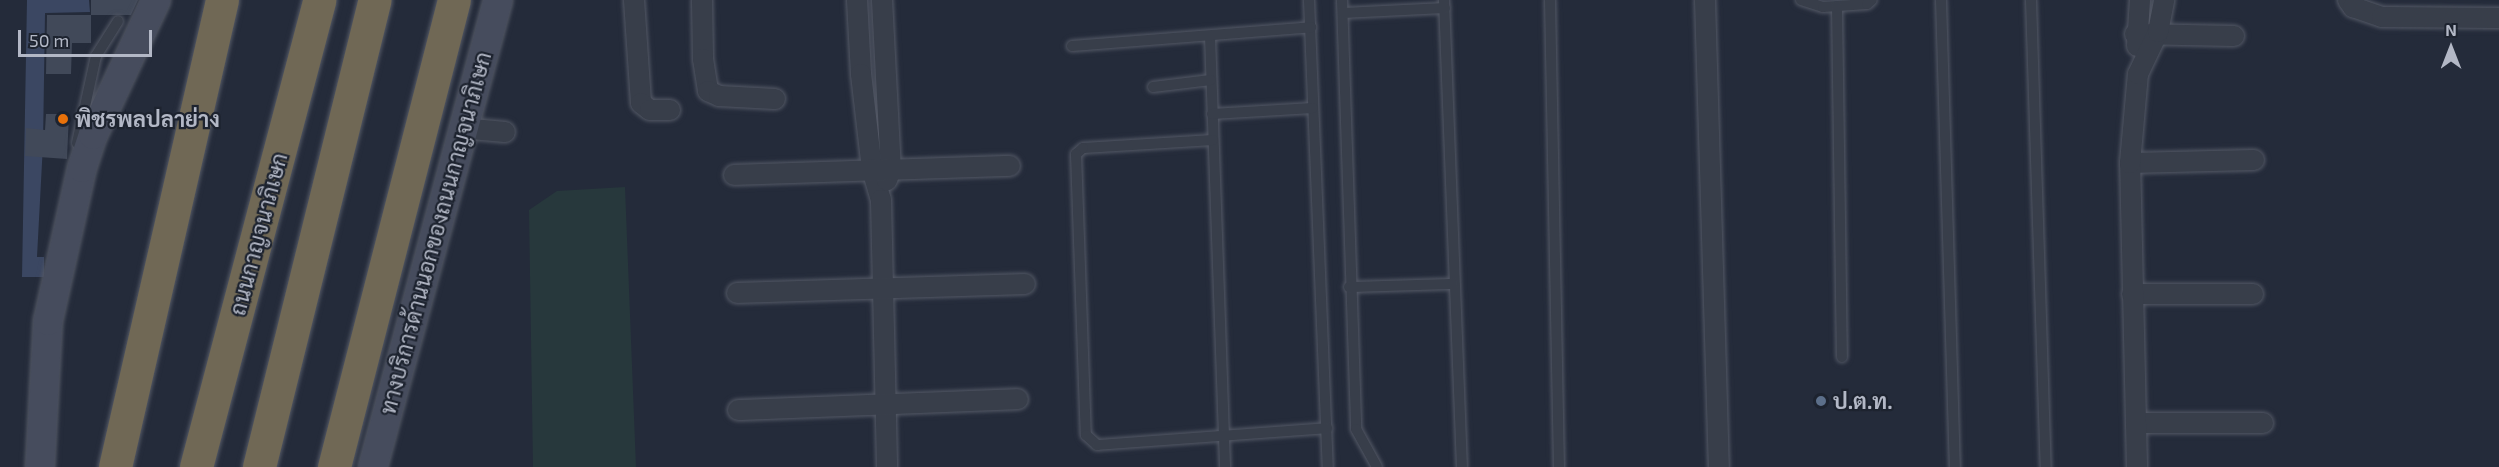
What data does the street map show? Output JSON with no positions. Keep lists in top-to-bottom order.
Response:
{
  "streets": {
    "highway": ["ถนนกาญจนาภิเษก"],
    "main road": ["ทางบริการด้านนอกของถนนกาญจนาภิเษก"]
  },
  "places": ["พิชรพลปลาย่าง", "ป.ต.ท."],
  "scale_bar": "50 m",
  "north": "top"
}
